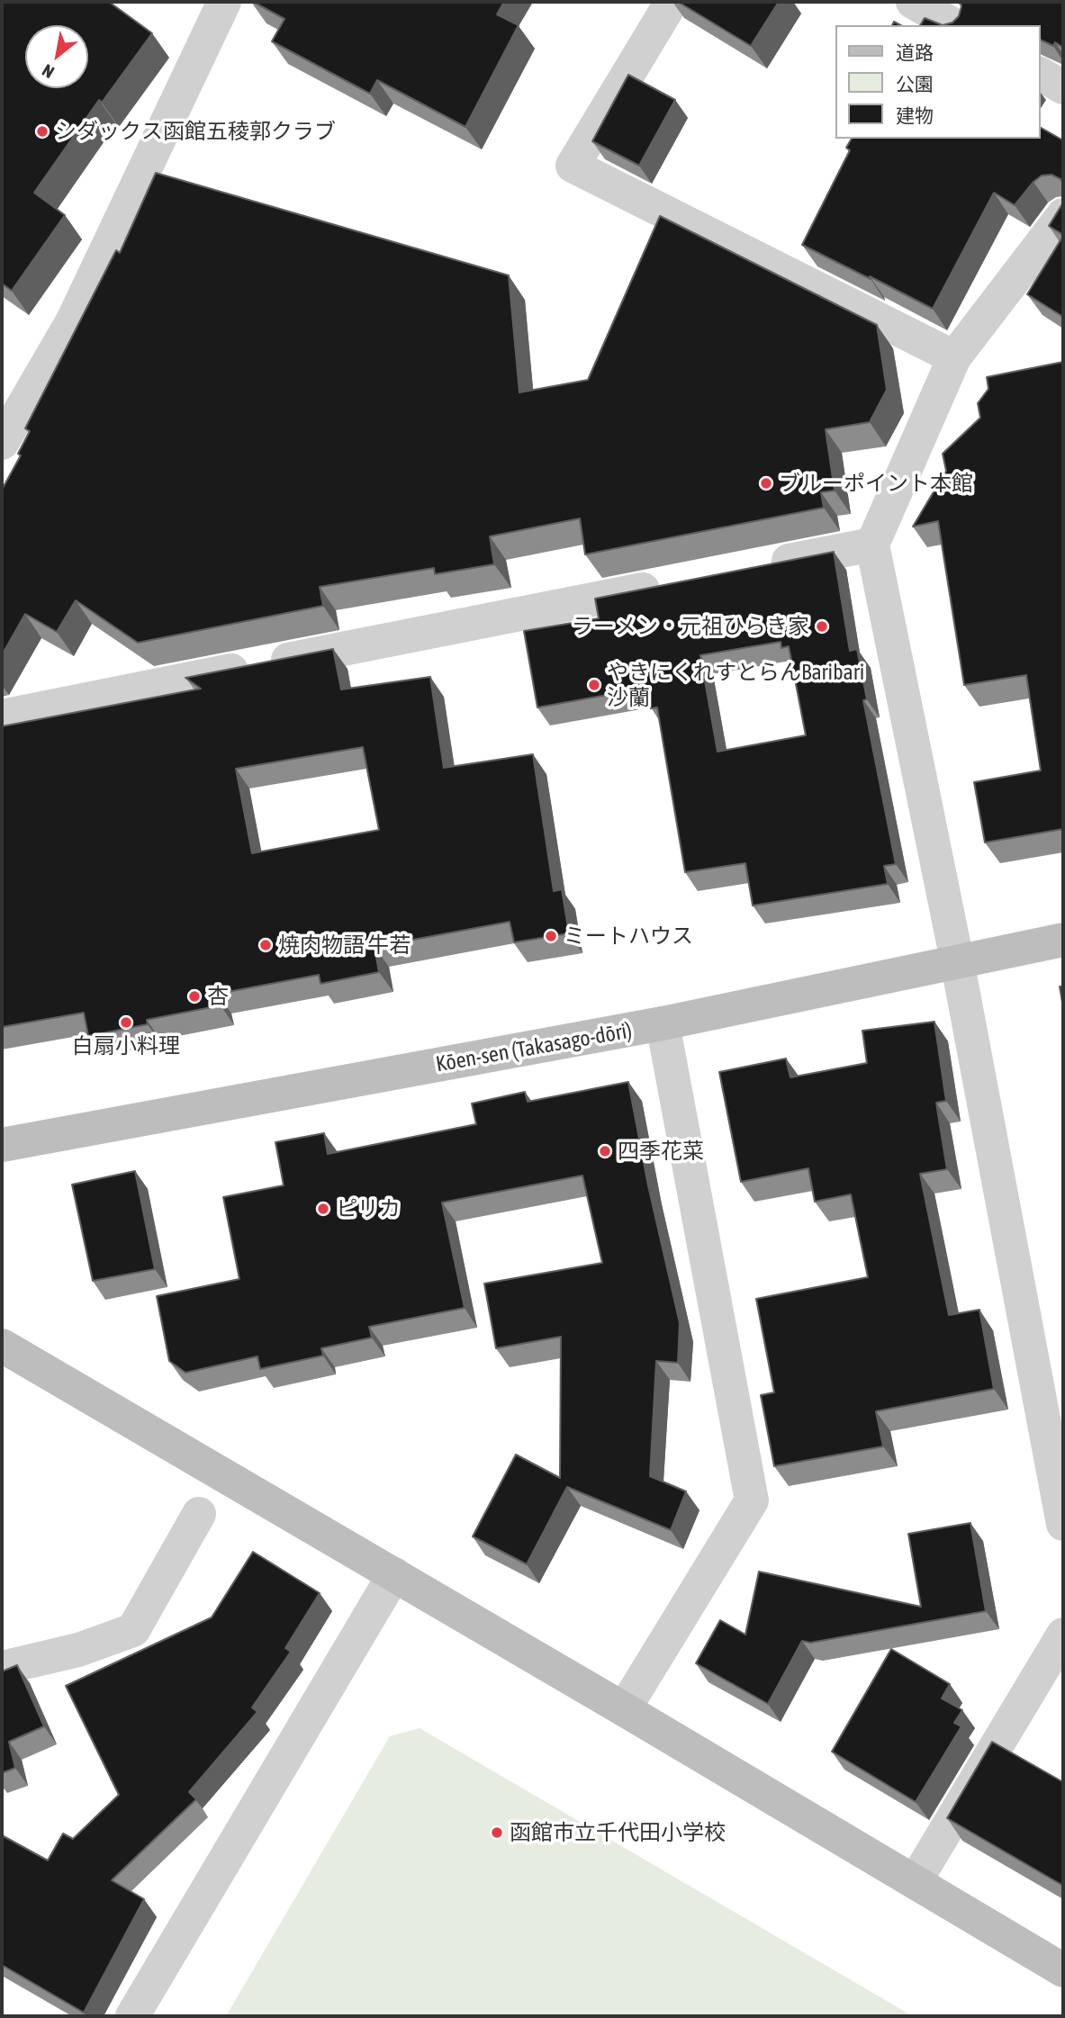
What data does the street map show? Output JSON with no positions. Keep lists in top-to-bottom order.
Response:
{
  "streets": {
    "street": ["Kōen-sen (Takasago-dōri)"]
  },
  "places": [
    "シダックス函館五稜郭クラブ",
    "ブルーポイント本館",
    "ラーメン・元祖ひらき家",
    "やきにくれすとらんBaribari 沙蘭",
    "ミートハウス",
    "焼肉物語 牛若",
    "杏",
    "白扇小料理",
    "四季花菜",
    "ピリカ",
    "函館市立千代田小学校"
  ],
  "legend": ["道路", "公園", "建物"],
  "north": "bottom left"
}
